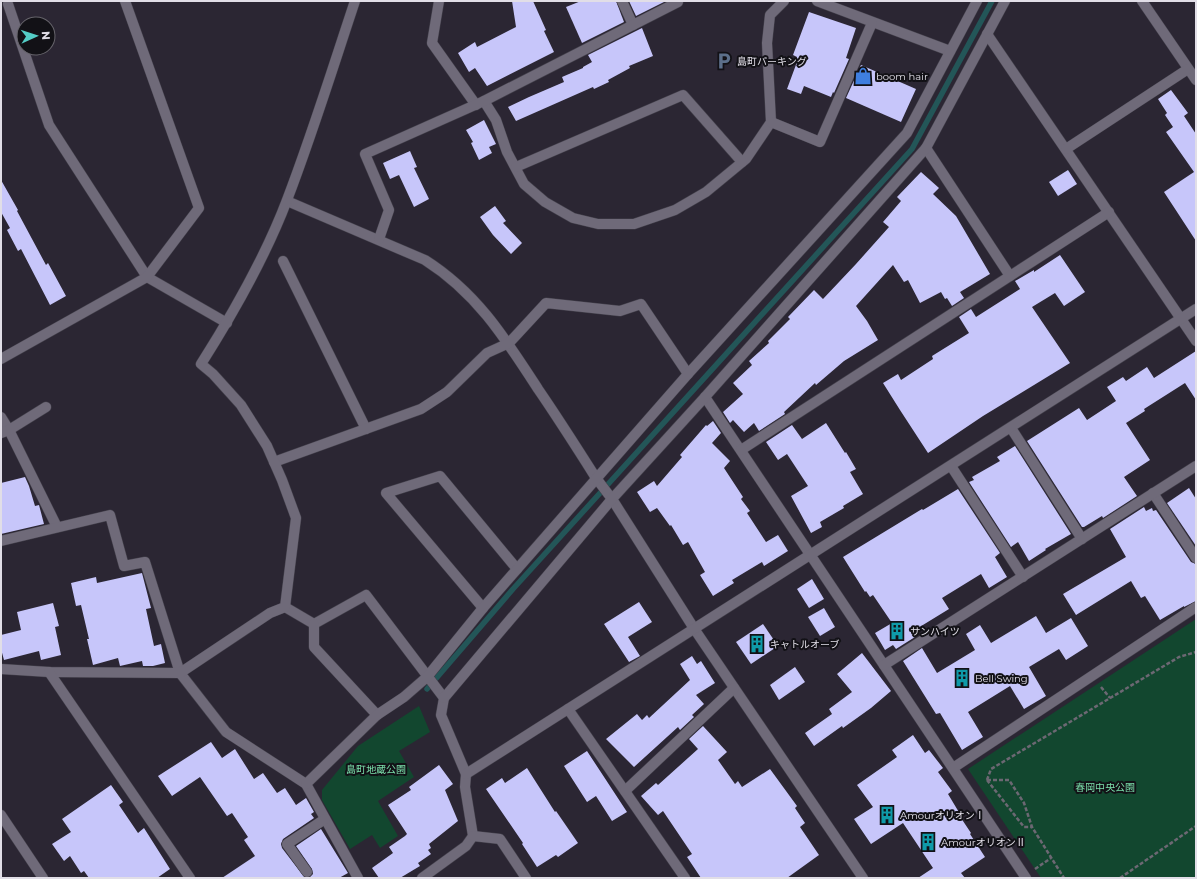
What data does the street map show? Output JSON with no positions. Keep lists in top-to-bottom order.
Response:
{
  "parks": ["島町地蔵公園", "春岡中央公園"],
  "places": {
    "parking": ["島町パーキング"],
    "shop": ["boom hair"],
    "building": [
      "サンハイツ",
      "キャトルオーブ",
      "Bell Swing",
      "AmourオリオンⅠ",
      "AmourオリオンⅡ"
    ]
  },
  "north": "right"
}
